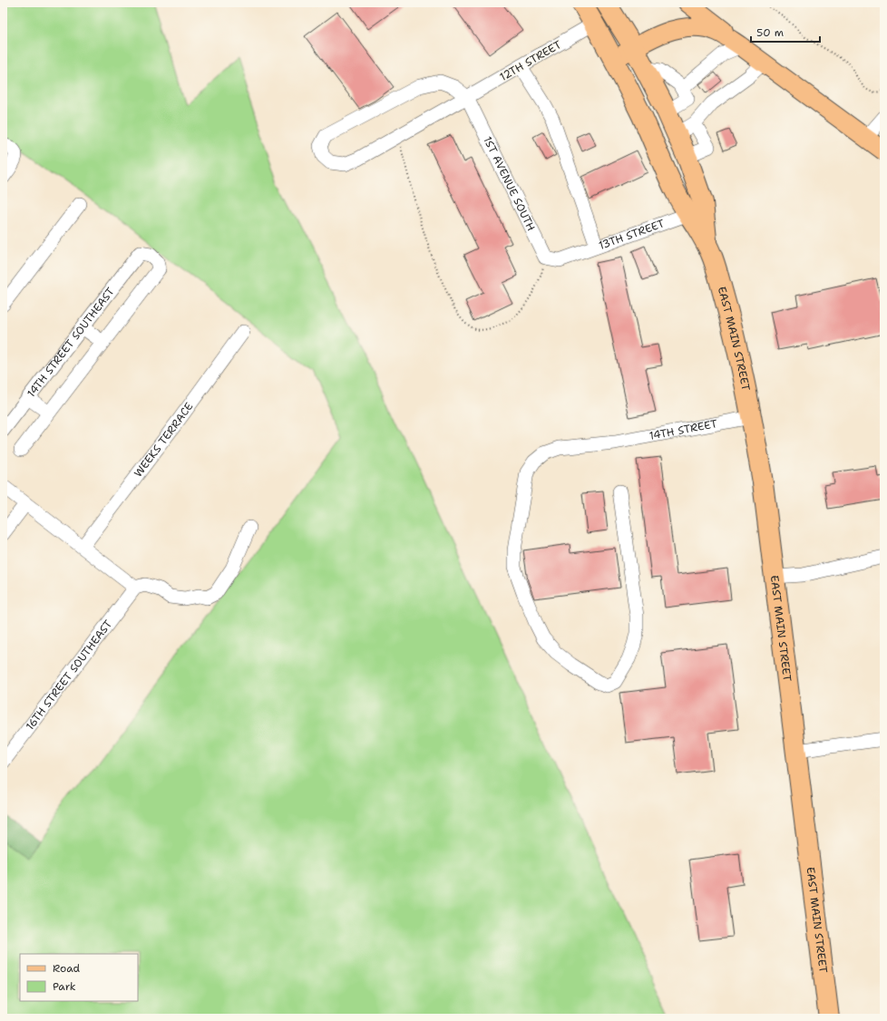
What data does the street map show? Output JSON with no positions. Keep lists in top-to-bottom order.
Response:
{
  "streets": {
    "highway": ["EAST MAIN STREET"],
    "street": [
      "12TH STREET",
      "1ST AVENUE SOUTH",
      "13TH STREET",
      "14TH STREET SOUTHEAST",
      "14TH STREET",
      "WEEKS TERRACE",
      "16TH STREET SOUTHEAST"
    ]
  },
  "crossings": [
    ["12TH STREET", "1ST AVENUE SOUTH"],
    ["12TH STREET", "EAST MAIN STREET"],
    ["1ST AVENUE SOUTH", "13TH STREET"],
    ["13TH STREET", "EAST MAIN STREET"],
    ["EAST MAIN STREET", "14TH STREET"]
  ],
  "legend": ["Road", "Park"],
  "scale_bar": "50 m"
}
